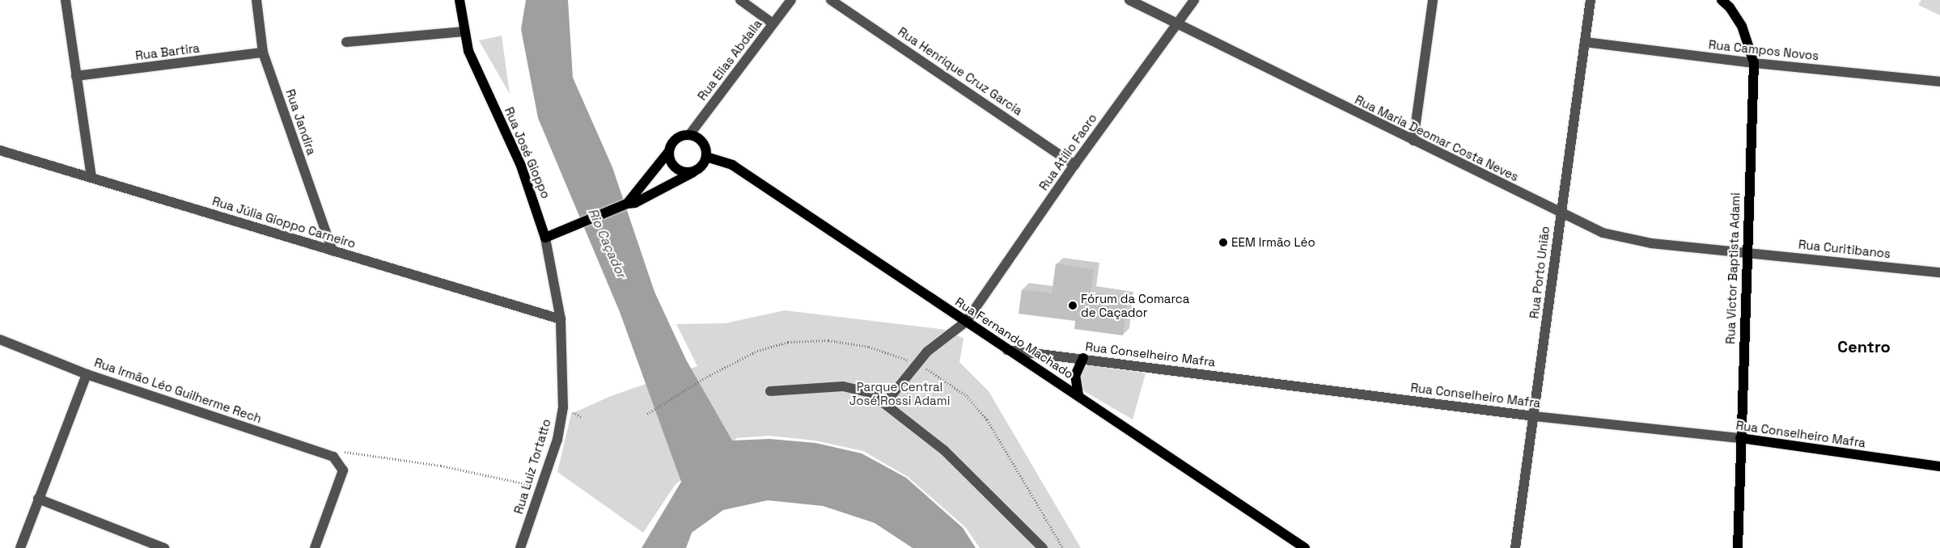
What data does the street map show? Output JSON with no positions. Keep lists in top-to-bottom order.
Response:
{
  "streets": {
    "main road": [
      "Rua José Gioppo",
      "Rua Victor Baptista Adami",
      "Rua Fernando Machado",
      "Rua Conselheiro Mafra"
    ],
    "street": [
      "Rua Campos Novos",
      "Rua Bartira",
      "Rua Elias Abdalla",
      "Rua Henrique Cruz Garcia",
      "Rua Jandira",
      "Rua Maria Deomar Costa Neves",
      "Rua Atílio Faoro",
      "Rua Júlia Gioppo Carneiro",
      "Rua Curitibanos",
      "Rua Porto União",
      "Rua Irmão Léo Guilherme Rech",
      "Rua Luiz Tortatto"
    ]
  },
  "crossings": [
    ["Rua Campos Novos", "Rua Victor Baptista Adami"],
    ["Rua Campos Novos", "Rua Porto União"],
    ["Rua Bartira", "Rua Jandira"],
    ["Rua Elias Abdalla", "Rua Fernando Machado"],
    ["Rua Henrique Cruz Garcia", "Rua Atílio Faoro"],
    ["Rua Jandira", "Rua Júlia Gioppo Carneiro"],
    ["Rua Maria Deomar Costa Neves", "Rua Atílio Faoro"],
    ["Rua Maria Deomar Costa Neves", "Rua Curitibanos"],
    ["Rua Maria Deomar Costa Neves", "Rua Victor Baptista Adami"],
    ["Rua Maria Deomar Costa Neves", "Rua Porto União"],
    ["Rua Atílio Faoro", "Rua Fernando Machado"],
    ["Rua José Gioppo", "Rua Júlia Gioppo Carneiro"],
    ["Rua José Gioppo", "Rua Luiz Tortatto"],
    ["Rua Júlia Gioppo Carneiro", "Rua Luiz Tortatto"],
    ["Rua Curitibanos", "Rua Victor Baptista Adami"],
    ["Rua Victor Baptista Adami", "Rua Conselheiro Mafra"],
    ["Rua Porto União", "Rua Conselheiro Mafra"],
    ["Rua Fernando Machado", "Rua Conselheiro Mafra"]
  ],
  "districts": ["Centro"],
  "water": ["Rio Caçador"],
  "parks": ["Parque Central José Rossi Adami"],
  "places": ["EEM Irmão Léo", "Fórum da Comarca de Caçador"]
}
